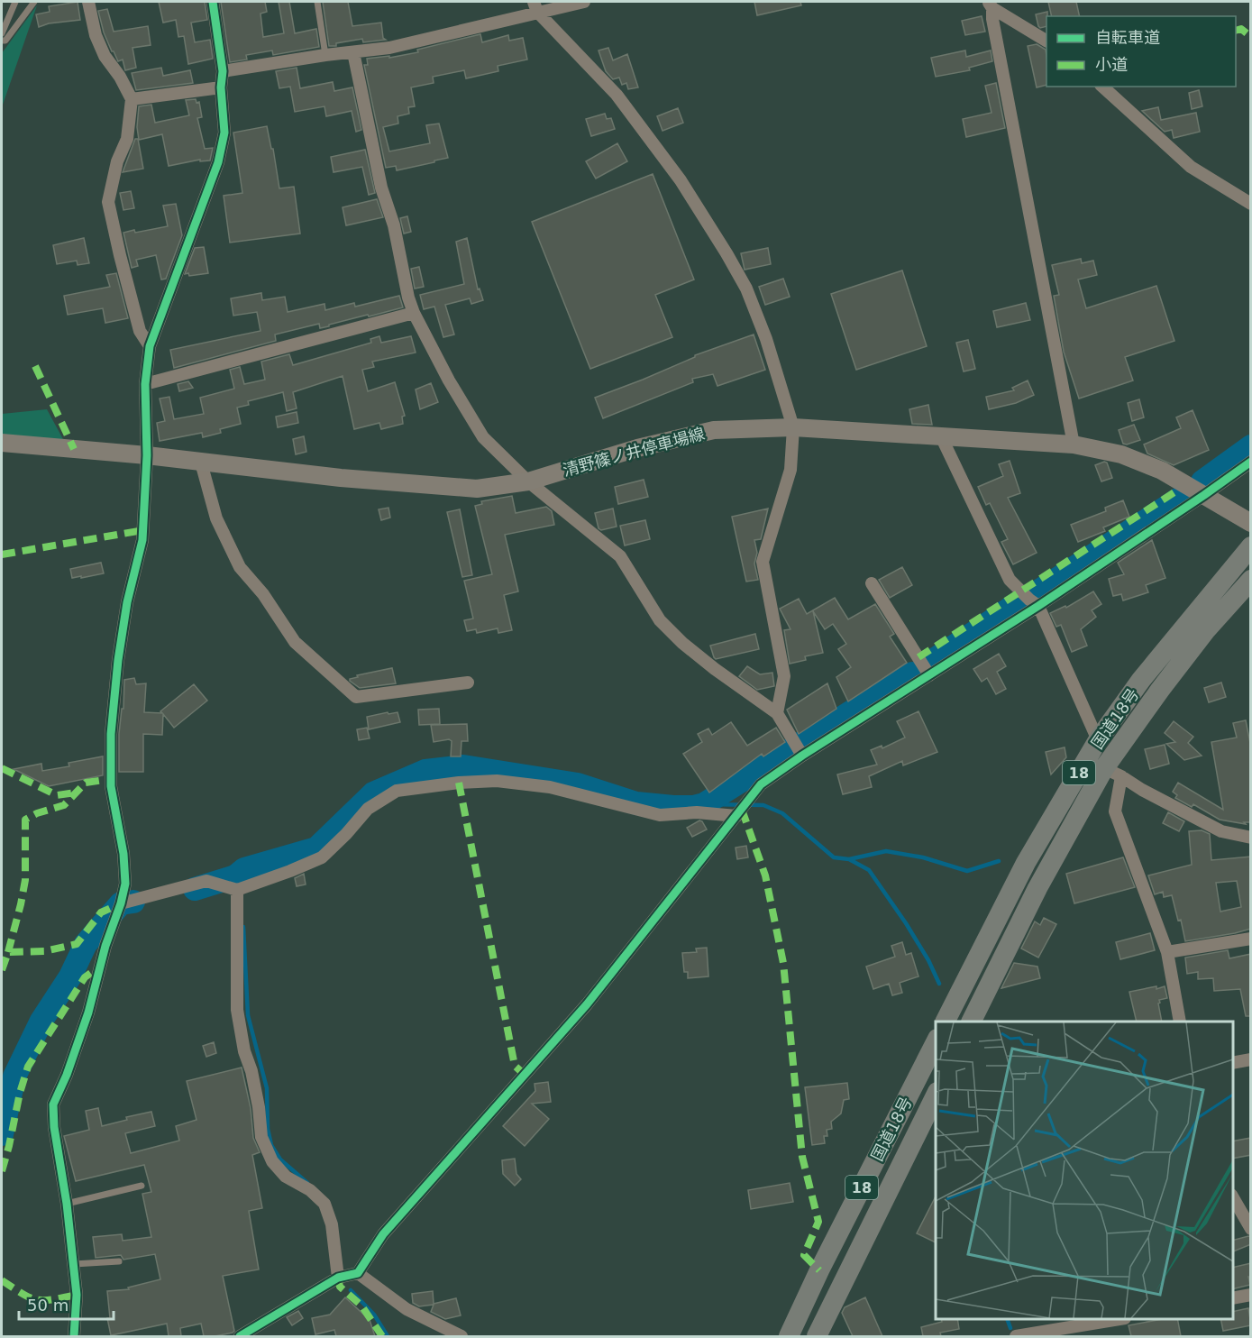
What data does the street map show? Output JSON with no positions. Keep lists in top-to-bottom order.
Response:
{
  "streets": {
    "highway": ["国道18号", "18"],
    "main road": ["清野篠ノ井停車場線"]
  },
  "legend": ["自転車道", "小道"],
  "scale_bar": "50 m"
}
